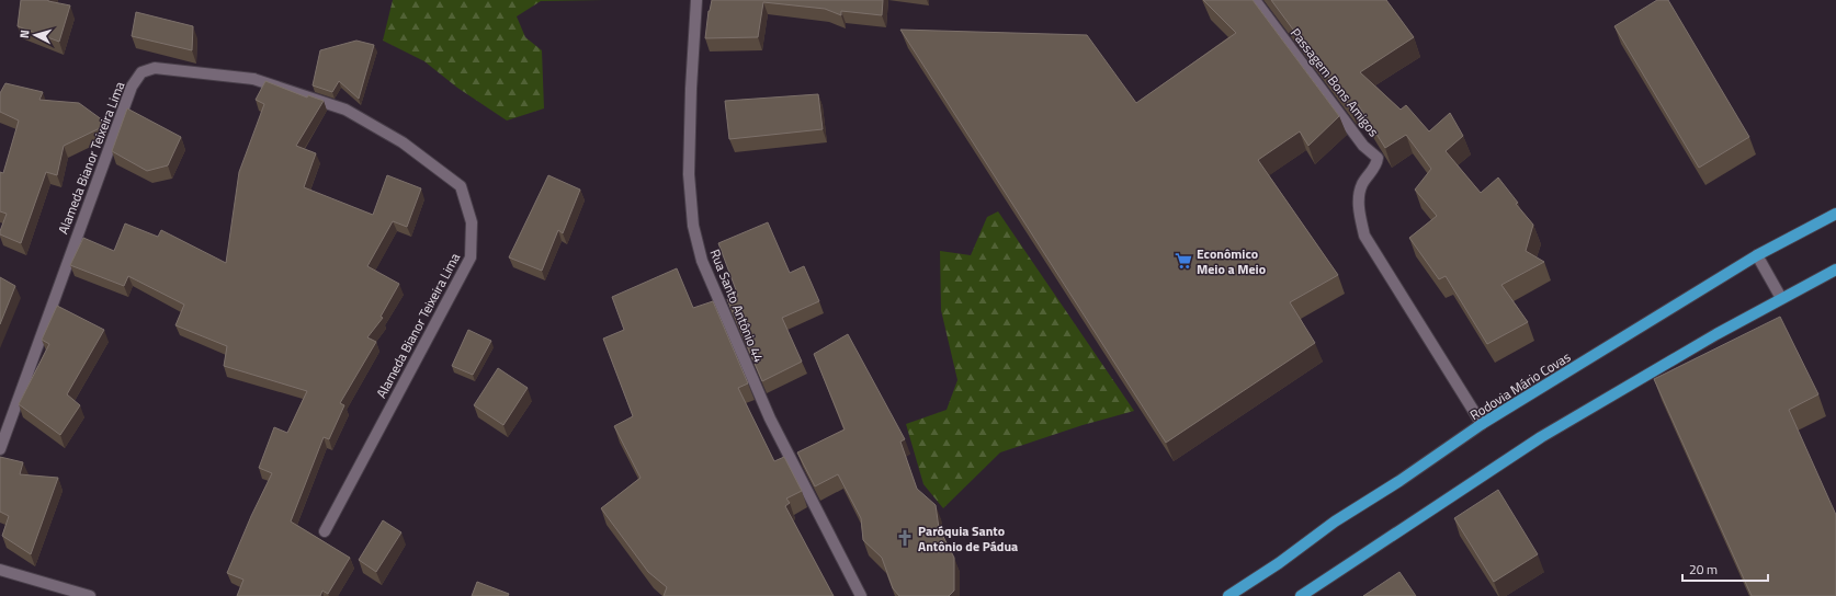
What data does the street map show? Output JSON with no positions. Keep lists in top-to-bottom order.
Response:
{
  "streets": {
    "main road": ["Rodovia Mário Covas"],
    "street": ["Passagem Bons Amigos", "Alameda Bianor Teixeira Lima", "Rua Santo Antônio 44"]
  },
  "crossings": [
    ["Passagem Bons Amigos", "Rodovia Mário Covas"]
  ],
  "places": {
    "supermarket": ["Econômico Meio a Meio"],
    "church": ["Paróquia Santo Antônio de Pádua"]
  },
  "scale_bar": "20 m",
  "north": "left"
}
